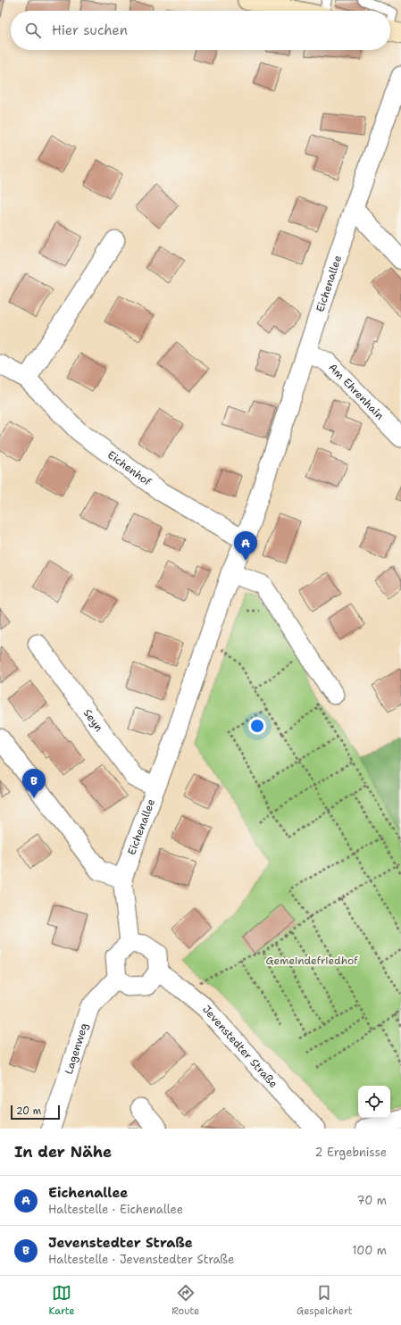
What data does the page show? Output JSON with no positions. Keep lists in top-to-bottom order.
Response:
{
  "streets": {
    "street": [
      "Eichenallee",
      "Am Ehrenhain",
      "Eichenhof",
      "Seyn",
      "Jevenstedter Straße",
      "Lagenweg"
    ]
  },
  "crossings": [
    ["Eichenallee", "Am Ehrenhain"],
    ["Eichenallee", "Eichenhof"],
    ["Eichenallee", "Seyn"],
    ["Jevenstedter Straße", "Lagenweg"]
  ],
  "parks": ["Gemeindefriedhof"],
  "scale_bar": "20 m",
  "page": {
    "search": "Hier suchen",
    "pins": ["A", "B"],
    "scale": "20 m",
    "heading": ["In der Nähe", "2 Ergebnisse"],
    "list": [
      {
        "mark": "A",
        "name": "Eichenallee",
        "note": "Haltestelle · Eichenallee",
        "value": "70 m"
      },
      {
        "mark": "B",
        "name": "Jevenstedter Straße",
        "note": "Haltestelle · Jevenstedter Straße",
        "value": "100 m"
      }
    ],
    "nav": ["Karte", "Route", "Gespeichert"]
  }
}
